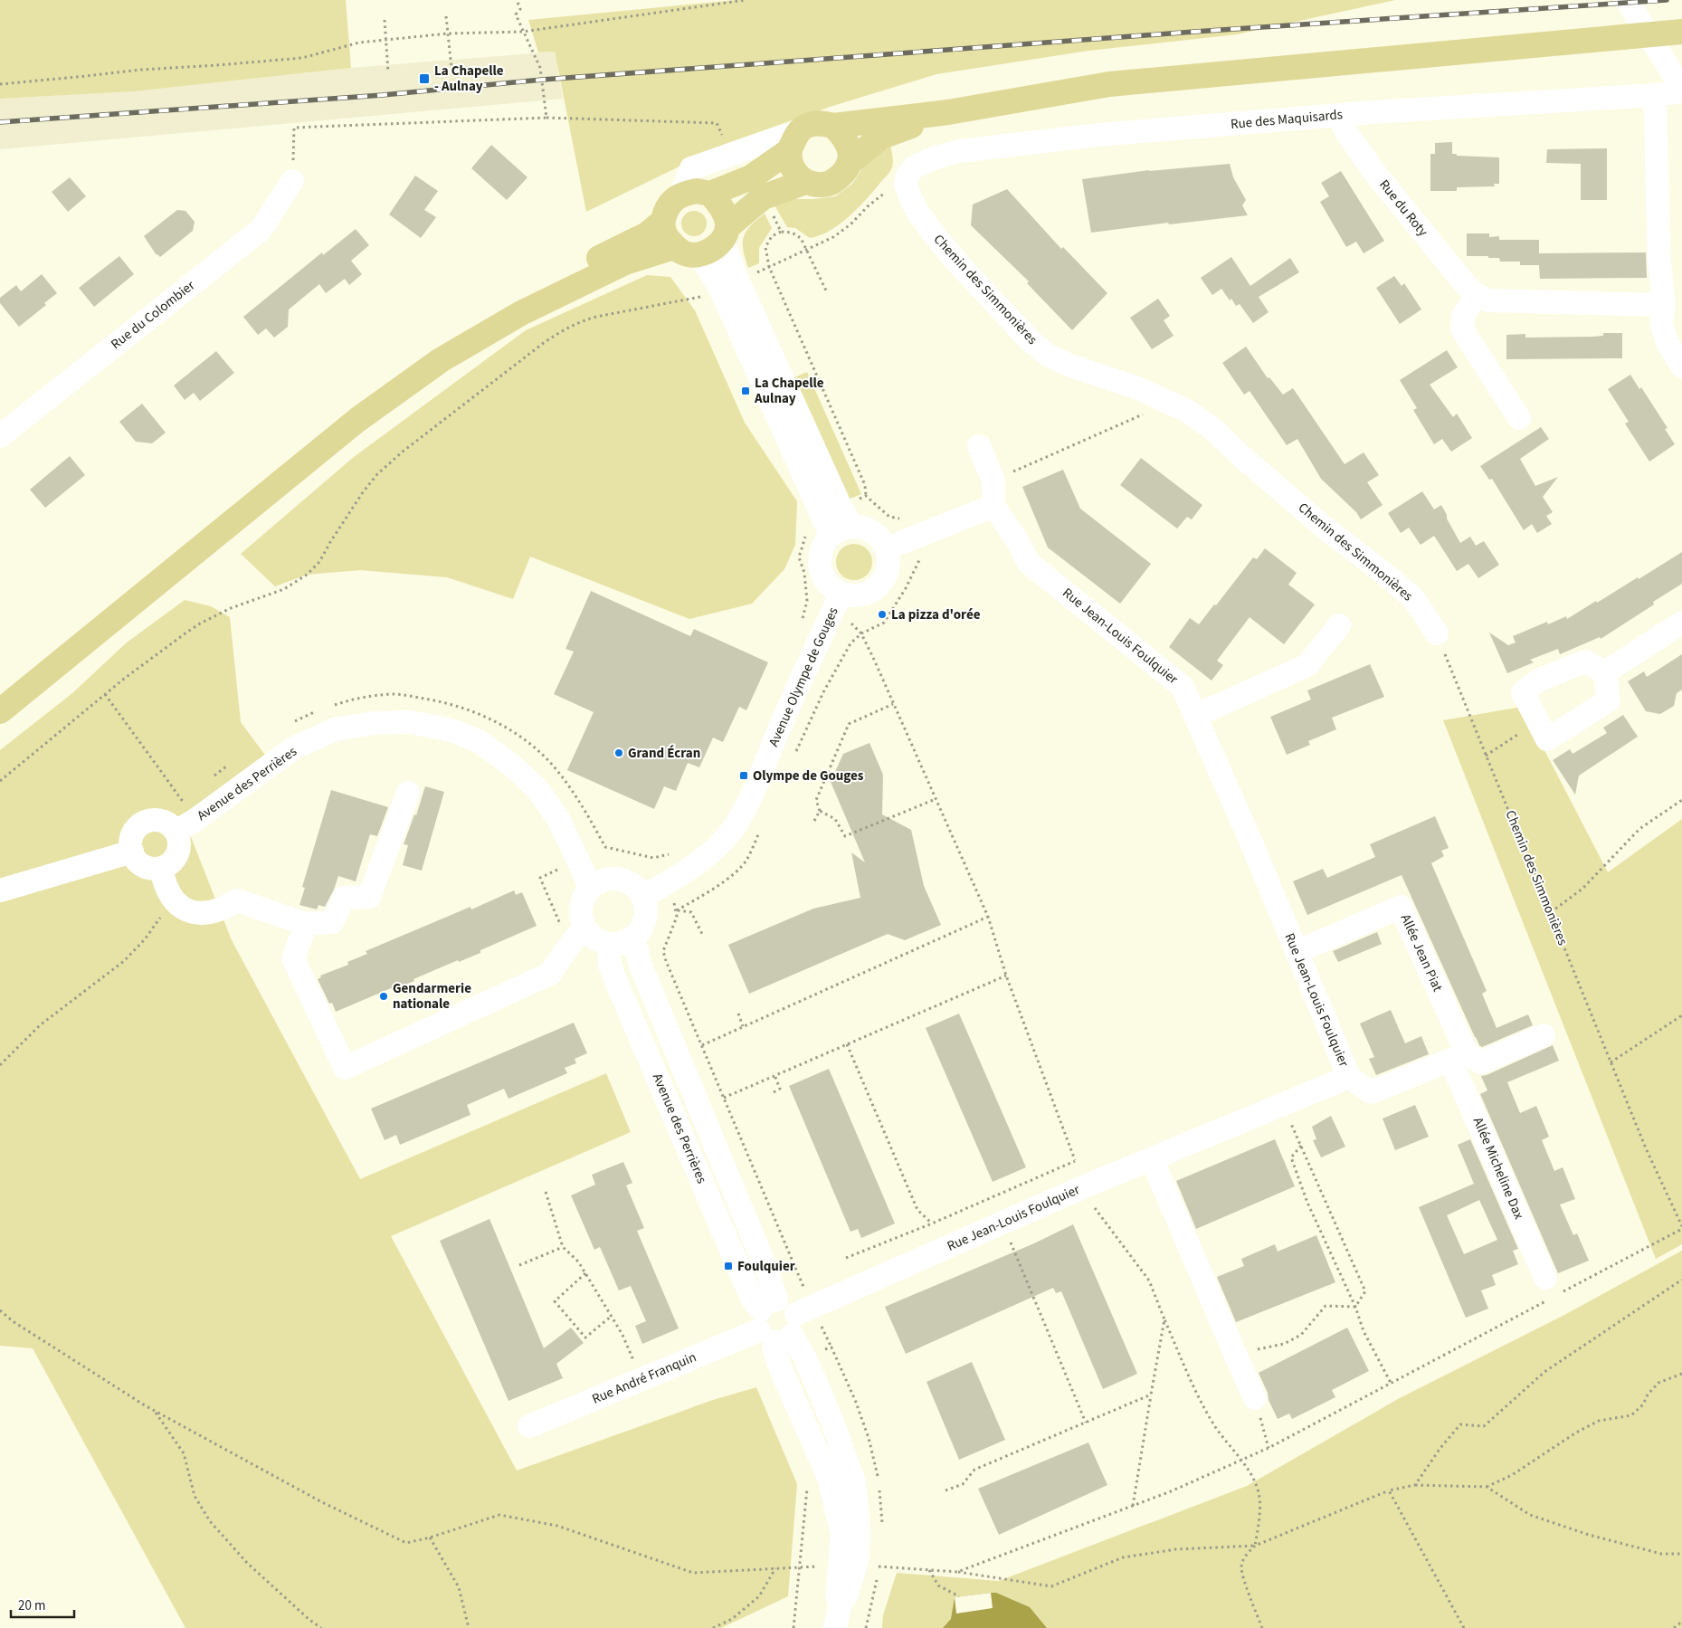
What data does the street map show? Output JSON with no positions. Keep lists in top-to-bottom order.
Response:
{
  "streets": {
    "street": [
      "Rue des Maquisards",
      "Rue du Roty",
      "Chemin des Simmonières",
      "Rue du Colombier",
      "Rue Jean-Louis Foulquier",
      "Avenue Olympe de Gouges",
      "Avenue des Perrières",
      "Allée Jean Piat",
      "Allée Micheline Dax",
      "Rue André Franquin"
    ]
  },
  "crossings": [
    ["Rue des Maquisards", "Rue du Roty"],
    ["Rue des Maquisards", "Chemin des Simmonières"],
    ["Rue Jean-Louis Foulquier", "Avenue des Perrières"],
    ["Rue Jean-Louis Foulquier", "Allée Jean Piat"],
    ["Rue Jean-Louis Foulquier", "Rue André Franquin"],
    ["Avenue Olympe de Gouges", "Avenue des Perrières"],
    ["Avenue des Perrières", "Rue André Franquin"],
    ["Allée Jean Piat", "Allée Micheline Dax"]
  ],
  "places": {
    "transit": [
      "La Chapelle - Aulnay",
      "La Chapelle Aulnay",
      "Olympe de Gouges",
      "Foulquier"
    ],
    "other": ["La pizza d'orée", "Grand Écran", "Gendarmerie nationale"]
  },
  "scale_bar": "20 m"
}
